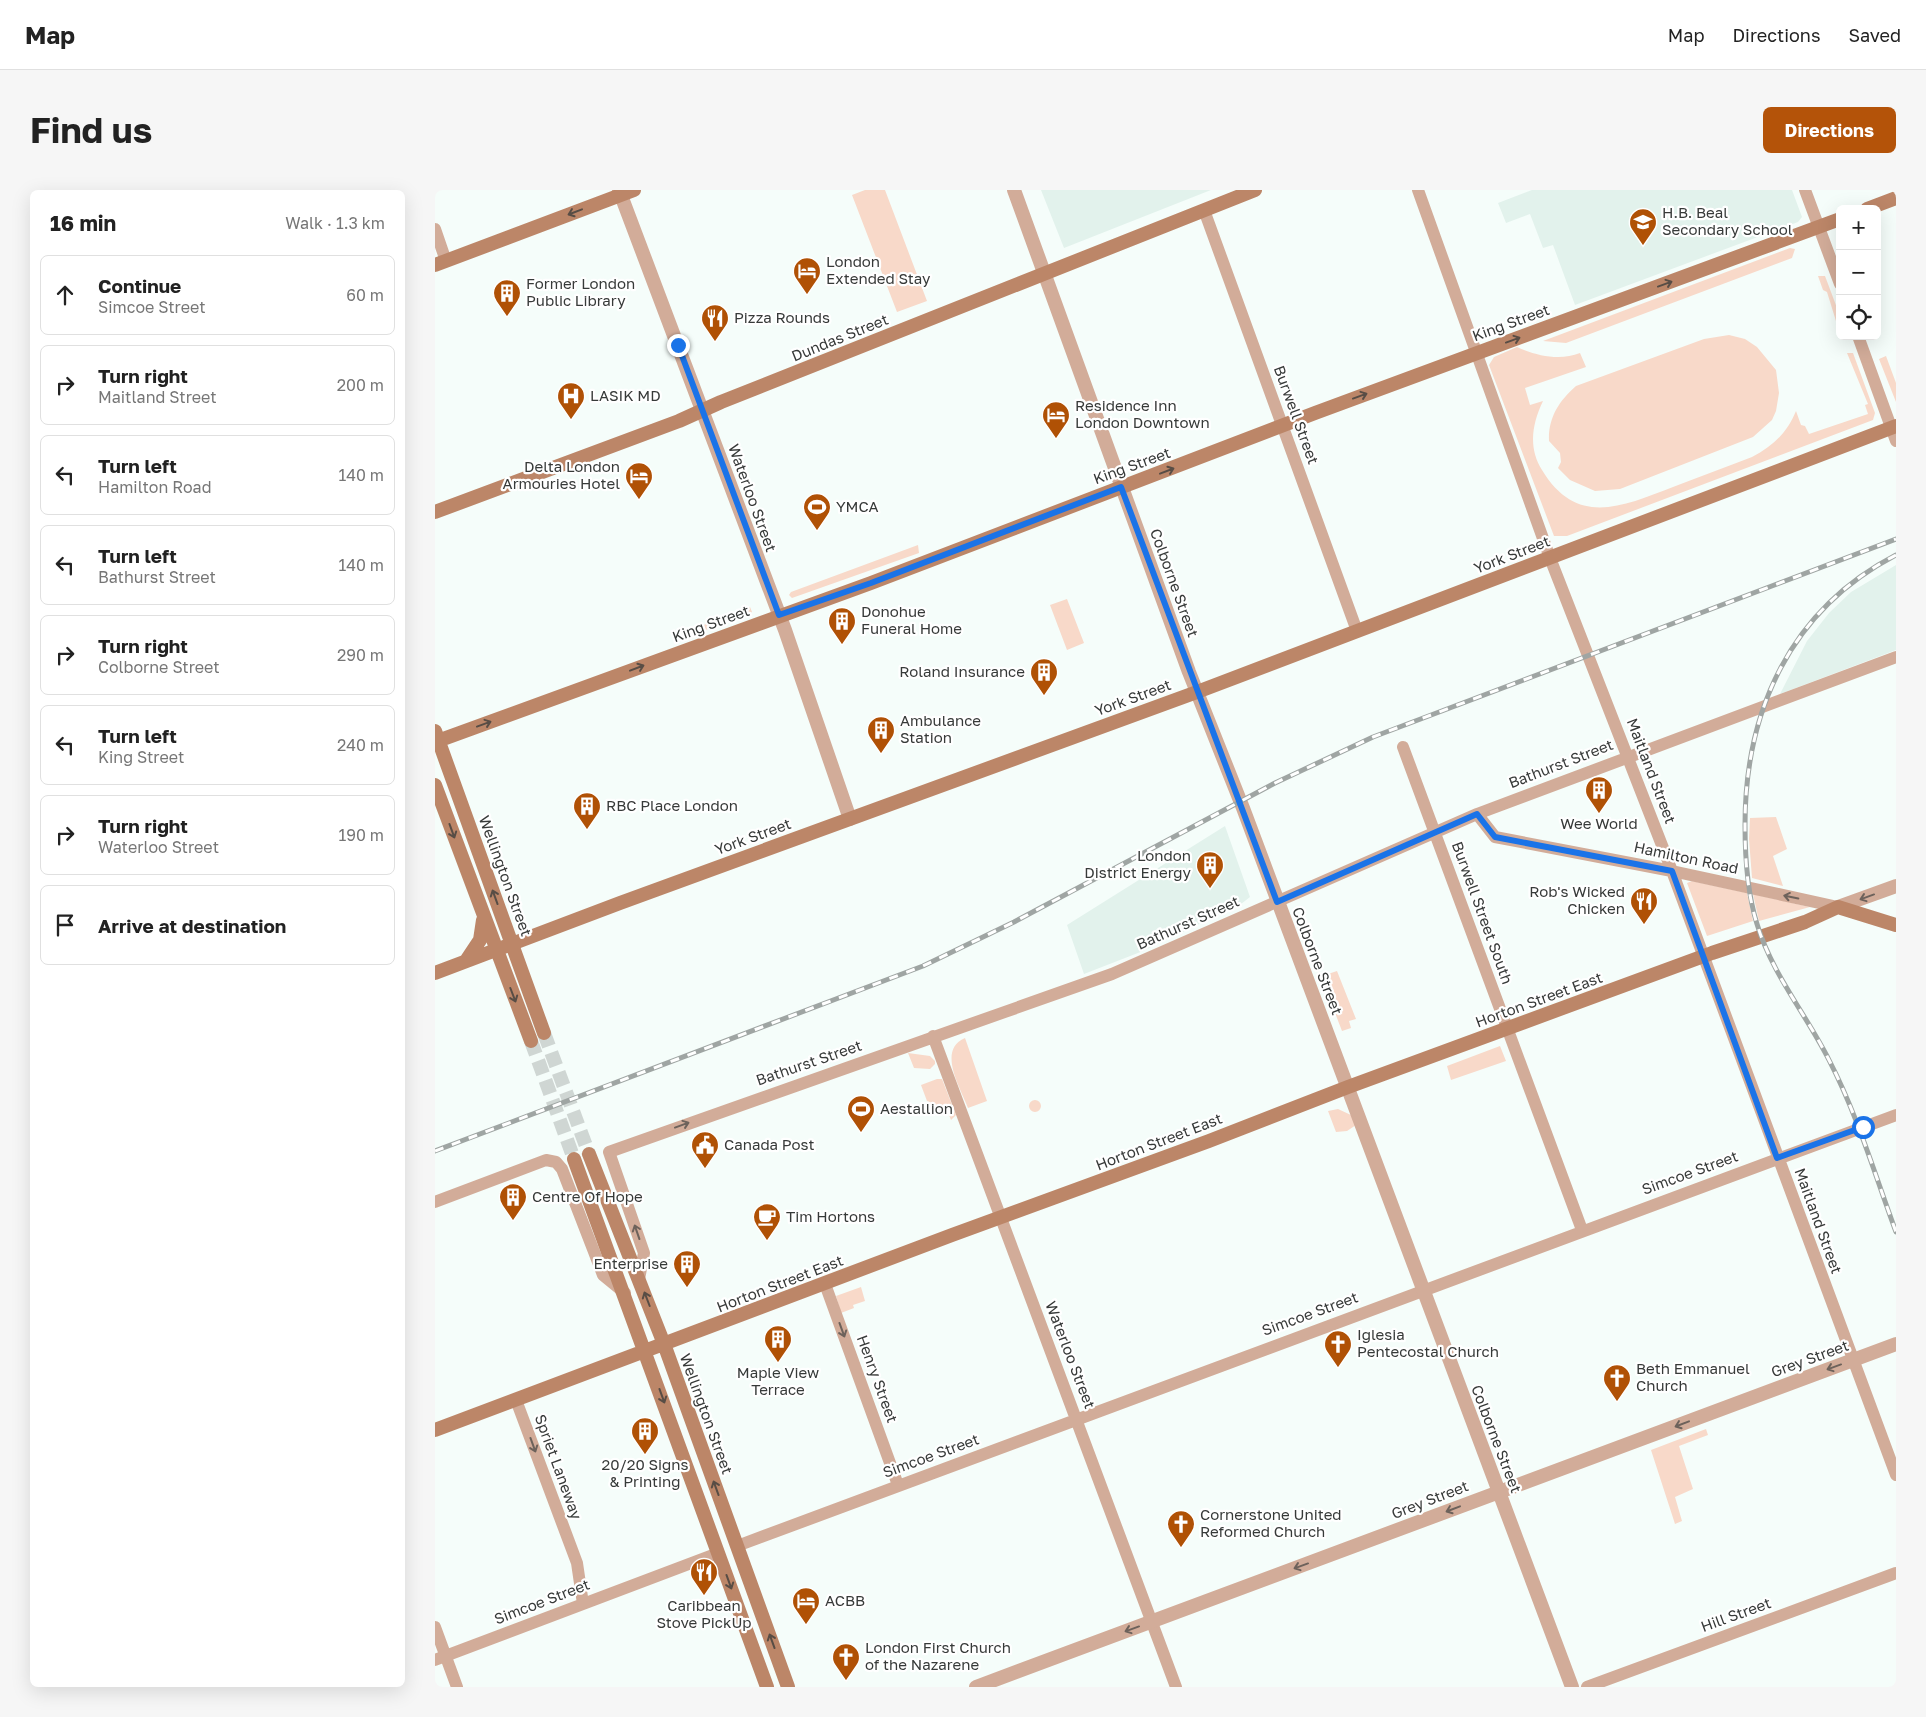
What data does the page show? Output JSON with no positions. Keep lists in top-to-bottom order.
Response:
{
  "streets": {
    "main road": [
      "King Street",
      "Dundas Street",
      "York Street",
      "Hamilton Road",
      "Wellington Street",
      "Horton Street East"
    ],
    "street": [
      "Burwell Street",
      "Waterloo Street",
      "Colborne Street",
      "Bathurst Street",
      "Maitland Street",
      "Burwell Street South",
      "Simcoe Street",
      "Grey Street",
      "Henry Street",
      "Spriet Laneway",
      "Hill Street"
    ]
  },
  "crossings": [
    ["King Street", "Burwell Street"],
    ["King Street", "Waterloo Street"],
    ["King Street", "Colborne Street"],
    ["King Street", "Maitland Street"],
    ["King Street", "Wellington Street"],
    ["Dundas Street", "Burwell Street"],
    ["Dundas Street", "Waterloo Street"],
    ["Dundas Street", "Colborne Street"],
    ["Burwell Street", "York Street"],
    ["Waterloo Street", "York Street"],
    ["Waterloo Street", "Bathurst Street"],
    ["Waterloo Street", "Horton Street East"],
    ["Waterloo Street", "Simcoe Street"],
    ["Waterloo Street", "Grey Street"],
    ["York Street", "Colborne Street"],
    ["York Street", "Maitland Street"],
    ["York Street", "Wellington Street"],
    ["Colborne Street", "Bathurst Street"],
    ["Colborne Street", "Horton Street East"],
    ["Colborne Street", "Simcoe Street"],
    ["Colborne Street", "Grey Street"],
    ["Bathurst Street", "Maitland Street"],
    ["Bathurst Street", "Hamilton Road"],
    ["Bathurst Street", "Wellington Street"],
    ["Bathurst Street", "Burwell Street South"],
    ["Maitland Street", "Hamilton Road"],
    ["Maitland Street", "Horton Street East"],
    ["Maitland Street", "Simcoe Street"],
    ["Maitland Street", "Grey Street"],
    ["Hamilton Road", "Horton Street East"],
    ["Wellington Street", "Horton Street East"],
    ["Wellington Street", "Simcoe Street"],
    ["Burwell Street South", "Horton Street East"],
    ["Burwell Street South", "Simcoe Street"],
    ["Horton Street East", "Henry Street"],
    ["Horton Street East", "Spriet Laneway"],
    ["Simcoe Street", "Henry Street"],
    ["Simcoe Street", "Spriet Laneway"]
  ],
  "one_way": [
    "King Street",
    "Hamilton Road",
    "Grey Street",
    "Henry Street",
    "Spriet Laneway"
  ],
  "places": {
    "school or university": ["H.B. Beal Secondary School"],
    "hotel": [
      "London Extended Stay",
      "Residence Inn London Downtown",
      "Delta London Armouries Hotel",
      "ACBB"
    ],
    "building": [
      "Former London Public Library",
      "Donohue Funeral Home",
      "Roland Insurance",
      "Ambulance Station",
      "Wee World",
      "RBC Place London",
      "London District Energy",
      "Centre Of Hope",
      "Enterprise",
      "Maple View Terrace",
      "20/20 Signs & Printing"
    ],
    "restaurant": ["Pizza Rounds", "Rob's Wicked Chicken", "Caribbean Stove PickUp"],
    "hospital": ["LASIK MD"],
    "sports": ["YMCA", "Aestallion"],
    "public building": ["Canada Post"],
    "cafe": ["Tim Hortons"],
    "church": [
      "Iglesia Pentecostal Church",
      "Beth Emmanuel Church",
      "Cornerstone United Reformed Church",
      "London First Church of the Nazarene"
    ]
  },
  "page": {
    "header": "Map",
    "nav": ["Map", "Directions", "Saved"],
    "buttons": "Directions",
    "title": "Find us",
    "heading": ["16 min", "Walk · 1.3 km"],
    "map_buttons": ["+", "−"],
    "list": [
      ["Continue", "Simcoe Street", "60 m"],
      ["Turn right", "Maitland Street", "200 m"],
      ["Turn left", "Hamilton Road", "140 m"],
      ["Turn left", "Bathurst Street", "140 m"],
      ["Turn right", "Colborne Street", "290 m"],
      ["Turn left", "King Street", "240 m"],
      ["Turn right", "Waterloo Street", "190 m"],
      "Arrive at destination"
    ]
  }
}
